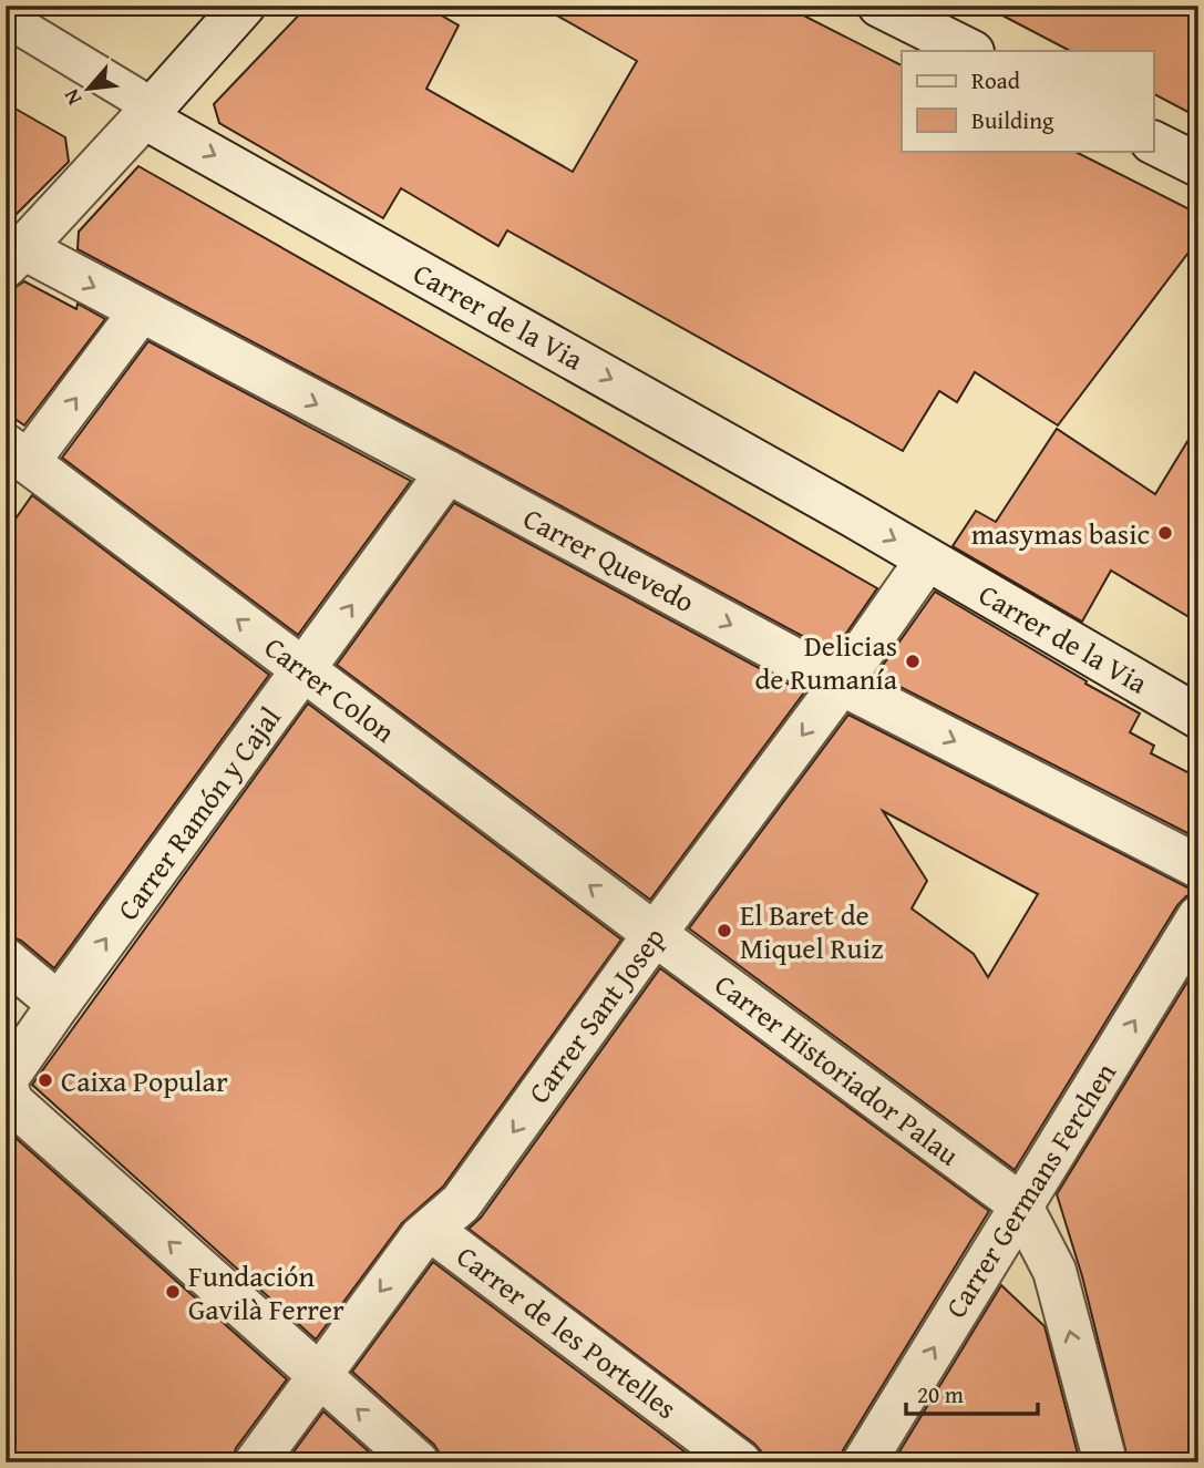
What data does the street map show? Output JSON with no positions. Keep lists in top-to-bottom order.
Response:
{
  "streets": {
    "street": [
      "Carrer de la Via",
      "Carrer Quevedo",
      "Carrer Colon",
      "Carrer Ramón y Cajal",
      "Carrer Sant Josep",
      "Carrer Historiador Palau",
      "Carrer Germans Ferchen",
      "Carrer de les Portelles"
    ]
  },
  "crossings": [
    ["Carrer de la Via", "Carrer Sant Josep"],
    ["Carrer Quevedo", "Carrer Ramón y Cajal"],
    ["Carrer Quevedo", "Carrer Sant Josep"],
    ["Carrer Colon", "Carrer Ramón y Cajal"],
    ["Carrer Colon", "Carrer Sant Josep"],
    ["Carrer Colon", "Carrer Historiador Palau"],
    ["Carrer Sant Josep", "Carrer Historiador Palau"],
    ["Carrer Sant Josep", "Carrer de les Portelles"],
    ["Carrer Historiador Palau", "Carrer Germans Ferchen"]
  ],
  "one_way": [
    "Carrer de la Via",
    "Carrer Quevedo",
    "Carrer Colon",
    "Carrer Ramón y Cajal",
    "Carrer Sant Josep",
    "Carrer Germans Ferchen"
  ],
  "places": [
    "masymas basic",
    "Delicias de Rumanía",
    "El Baret de Miquel Ruiz",
    "Caixa Popular",
    "Fundación Gavilà Ferrer"
  ],
  "legend": ["Road", "Building"],
  "scale_bar": "20 m",
  "north": "bottom left"
}
